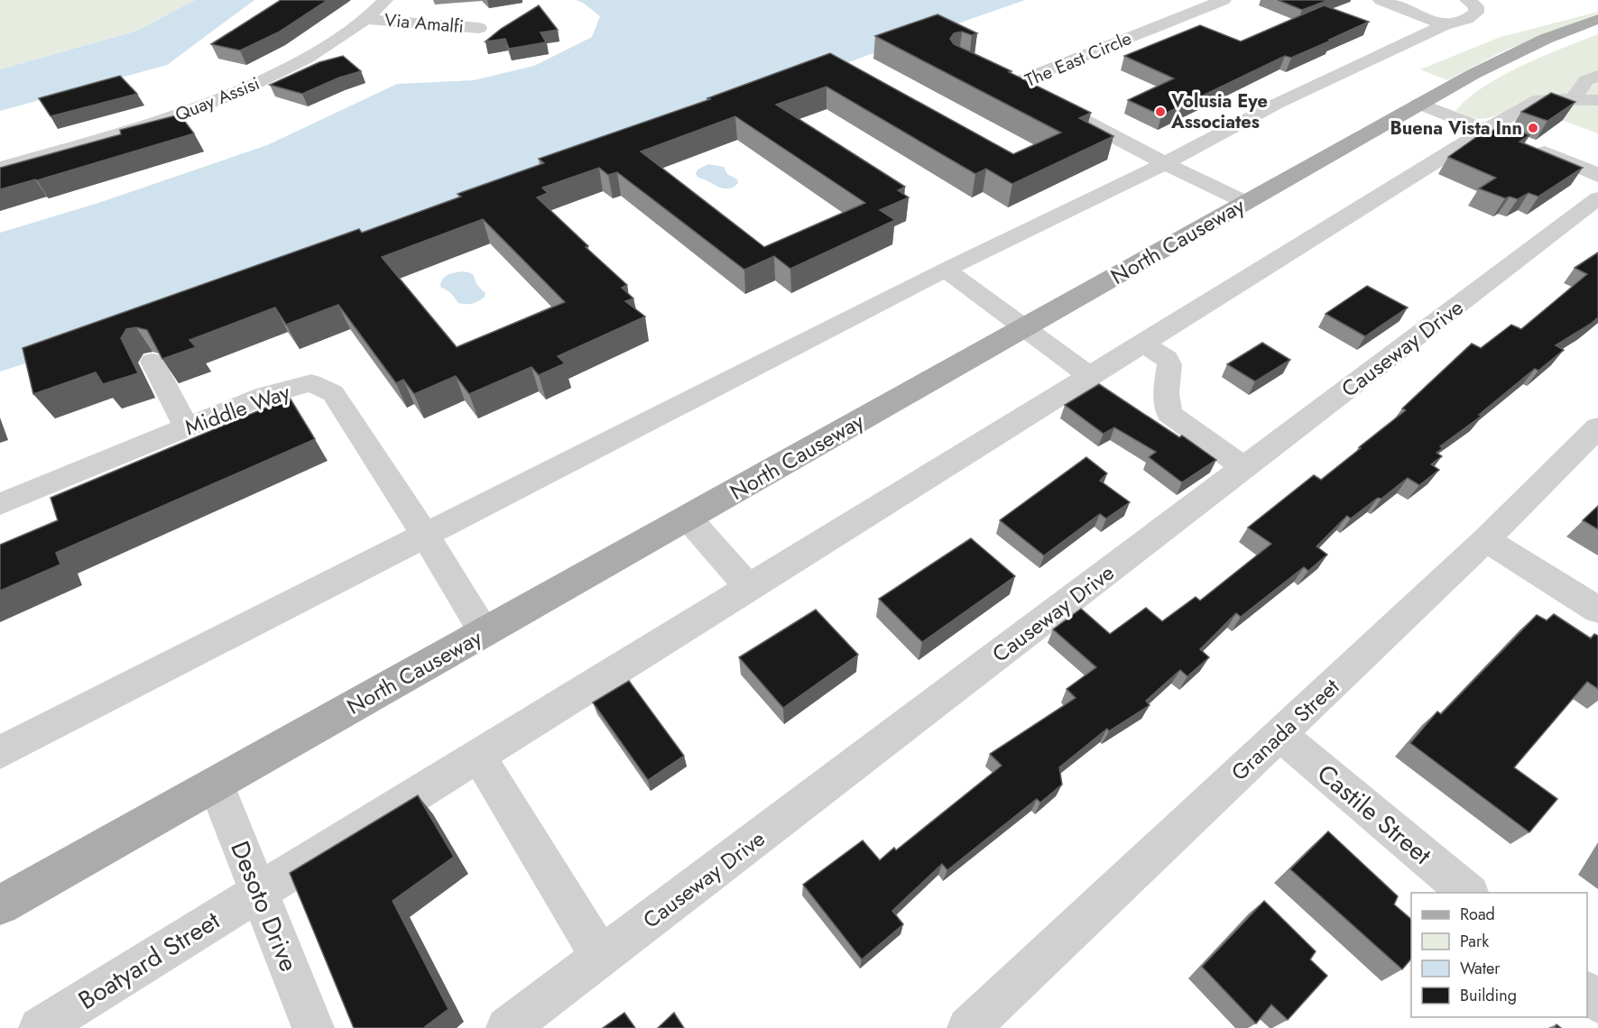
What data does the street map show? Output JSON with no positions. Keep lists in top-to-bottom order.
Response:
{
  "streets": {
    "main road": ["North Causeway"],
    "street": [
      "Via Amalfi",
      "The East Circle",
      "Quay Assisi",
      "Causeway Drive",
      "Middle Way",
      "Granada Street",
      "Castile Street",
      "Desoto Drive",
      "Boatyard Street"
    ]
  },
  "crossings": [
    ["Via Amalfi", "Quay Assisi"],
    ["The East Circle", "North Causeway"],
    ["North Causeway", "Middle Way"],
    ["North Causeway", "Desoto Drive"],
    ["Granada Street", "Castile Street"],
    ["Desoto Drive", "Boatyard Street"]
  ],
  "places": ["Volusia Eye Associates", "Buena Vista Inn"],
  "legend": [
    "Road",
    "Park",
    "Water",
    "Building"
  ]
}
